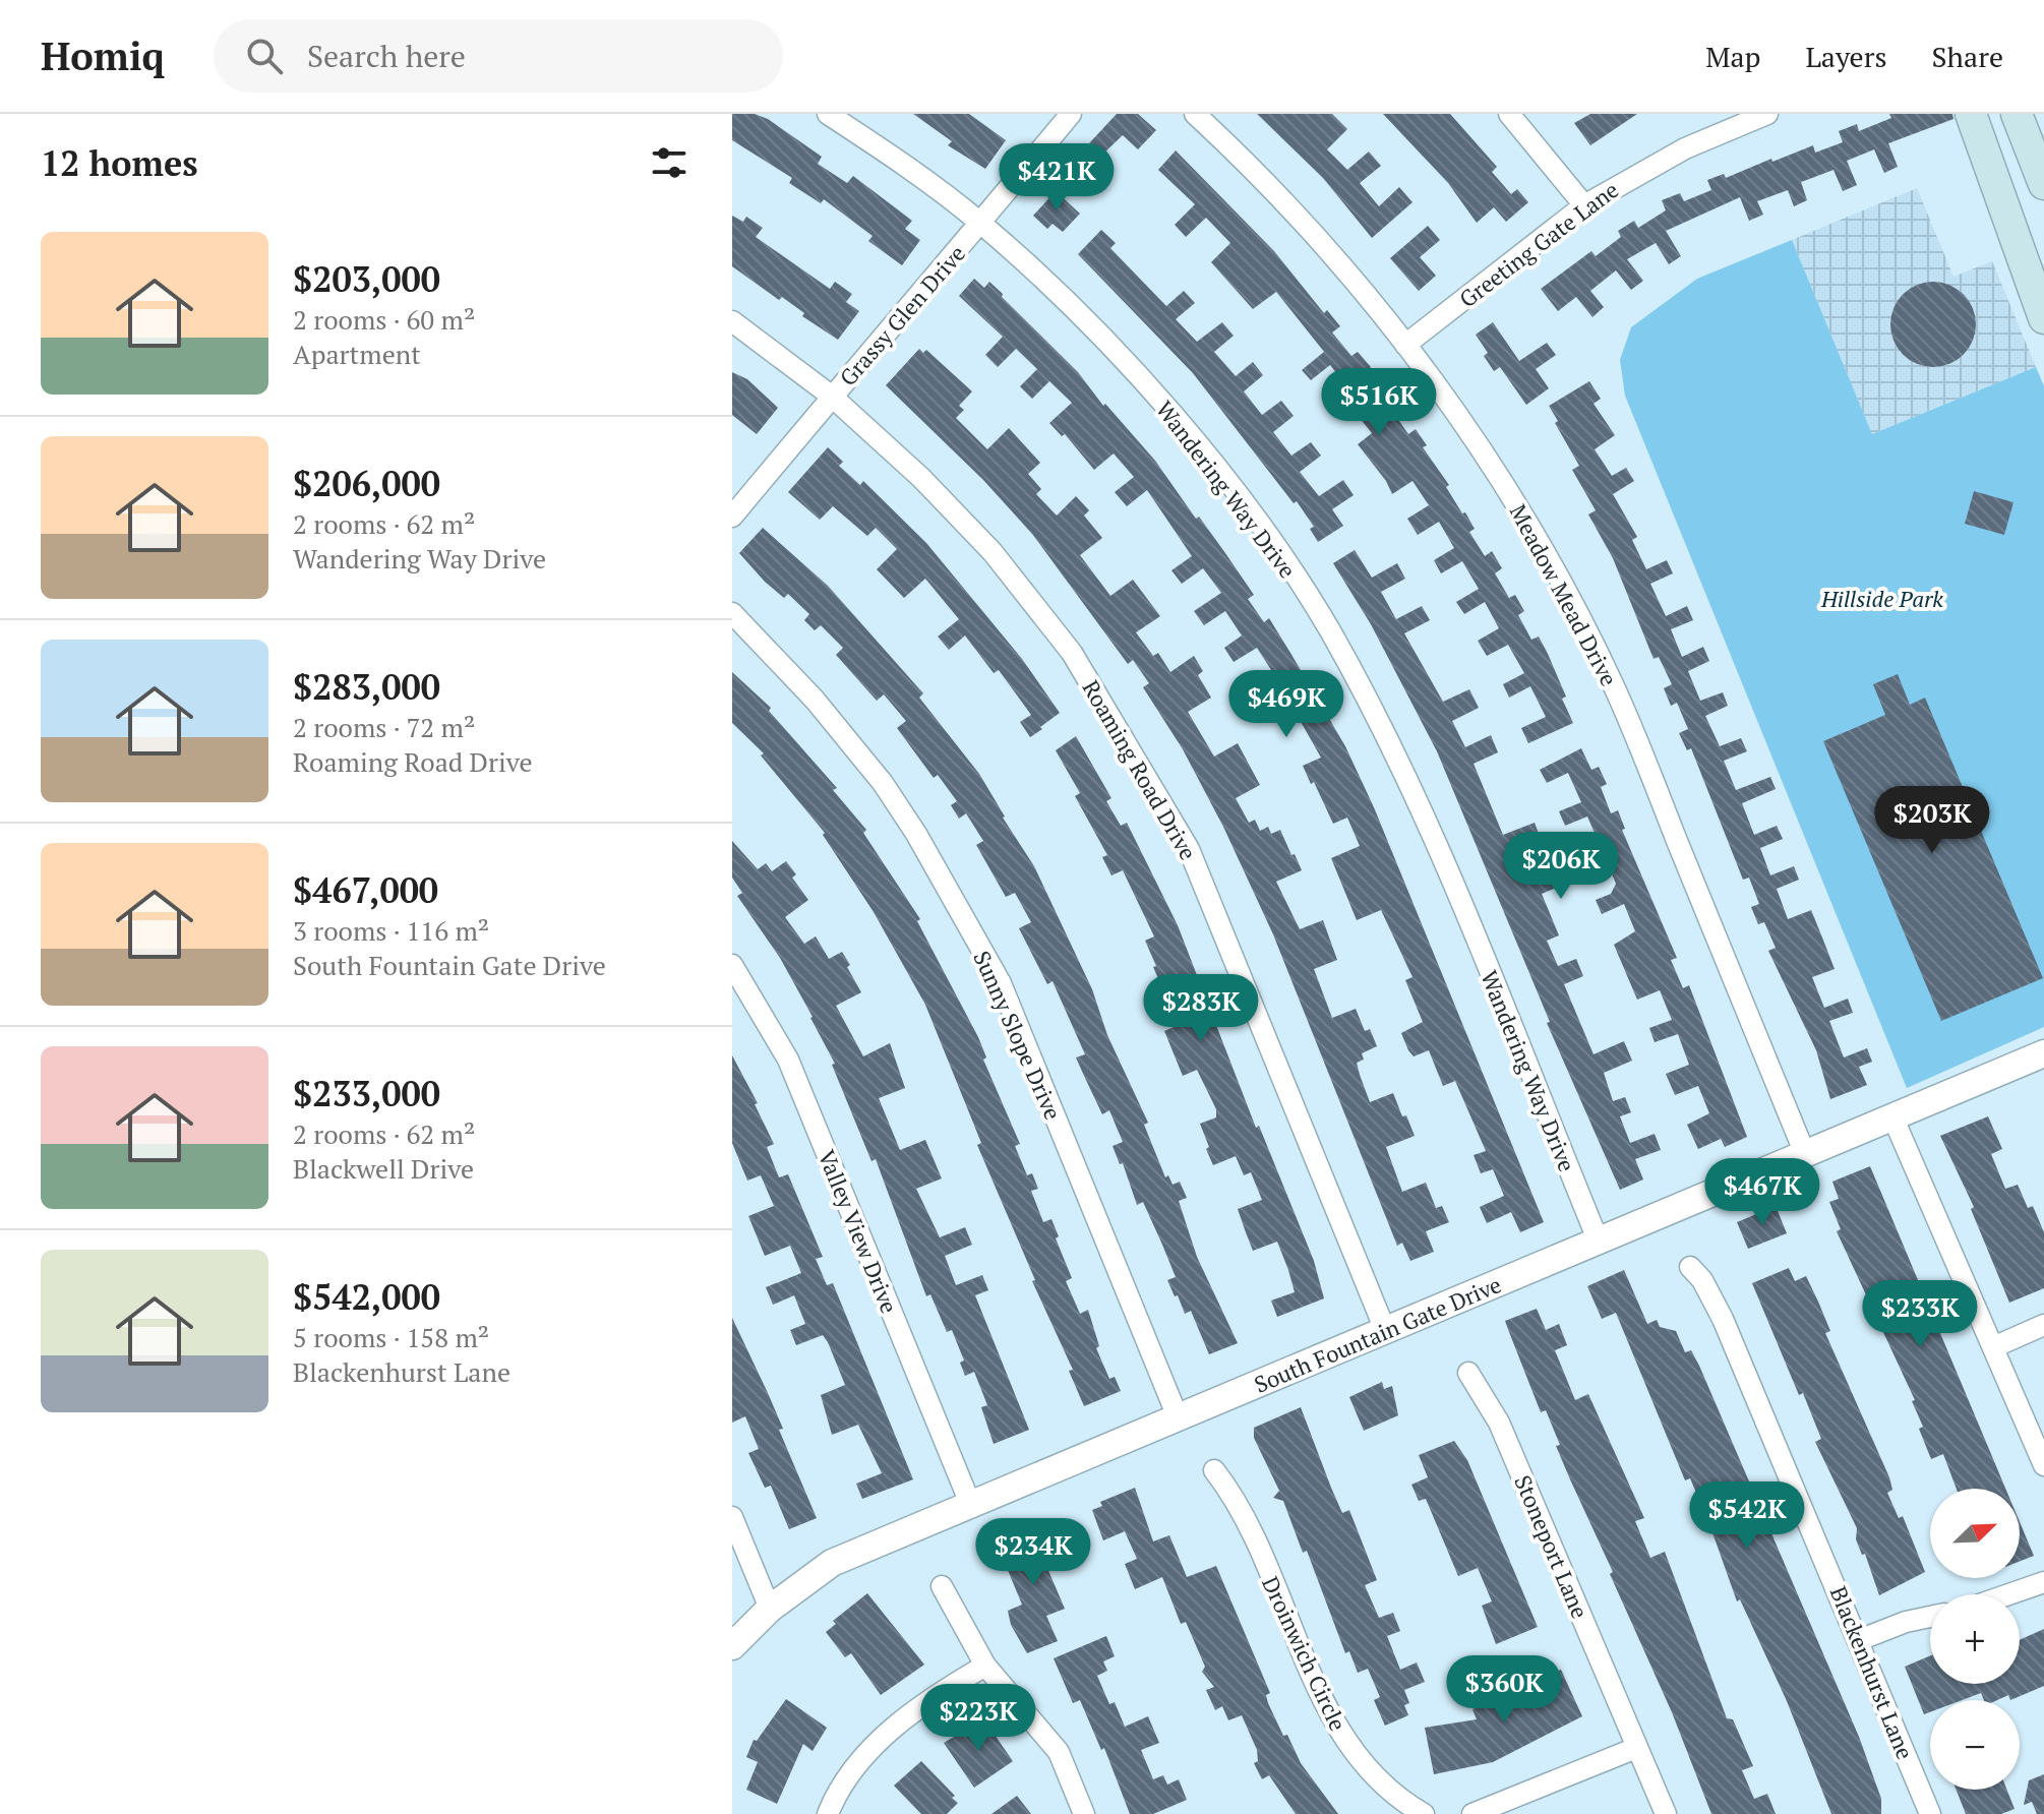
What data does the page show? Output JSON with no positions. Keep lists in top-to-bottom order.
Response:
{
  "streets": {
    "street": [
      "Greeting Gate Lane",
      "Grassy Glen Drive",
      "Wandering Way Drive",
      "Meadow Mead Drive",
      "Roaming Road Drive",
      "Sunny Slope Drive",
      "Valley View Drive",
      "South Fountain Gate Drive",
      "Stoneport Lane",
      "Droinwich Circle",
      "Blackenhurst Lane"
    ]
  },
  "crossings": [
    ["Greeting Gate Lane", "Meadow Mead Drive"],
    ["Grassy Glen Drive", "Wandering Way Drive"],
    ["Grassy Glen Drive", "Roaming Road Drive"],
    ["Wandering Way Drive", "South Fountain Gate Drive"],
    ["Meadow Mead Drive", "South Fountain Gate Drive"],
    ["Roaming Road Drive", "South Fountain Gate Drive"],
    ["Sunny Slope Drive", "South Fountain Gate Drive"],
    ["Valley View Drive", "South Fountain Gate Drive"]
  ],
  "parks": ["Hillside Park"],
  "north": "top right",
  "page": {
    "header": "Homiq",
    "search": "Search here",
    "nav": ["Map", "Layers", "Share"],
    "heading": "12 homes",
    "price": [
      "$421K",
      "$516K",
      "$469K",
      "$203K",
      "$206K",
      "$283K",
      "$467K",
      "$233K",
      "$542K",
      "$234K",
      "$360K",
      "$223K"
    ],
    "list": [
      {
        "name": "$203,000",
        "note": "2 rooms · 60 m² · Apartment"
      },
      {
        "name": "$206,000",
        "note": "2 rooms · 62 m² · Wandering Way Drive"
      },
      {
        "name": "$283,000",
        "note": "2 rooms · 72 m² · Roaming Road Drive"
      },
      {
        "name": "$467,000",
        "note": "3 rooms · 116 m² · South Fountain Gate Drive"
      },
      {
        "name": "$233,000",
        "note": "2 rooms · 62 m² · Blackwell Drive"
      },
      {
        "name": "$542,000",
        "note": "5 rooms · 158 m² · Blackenhurst Lane"
      }
    ],
    "map_buttons": ["+", "−"]
  }
}
